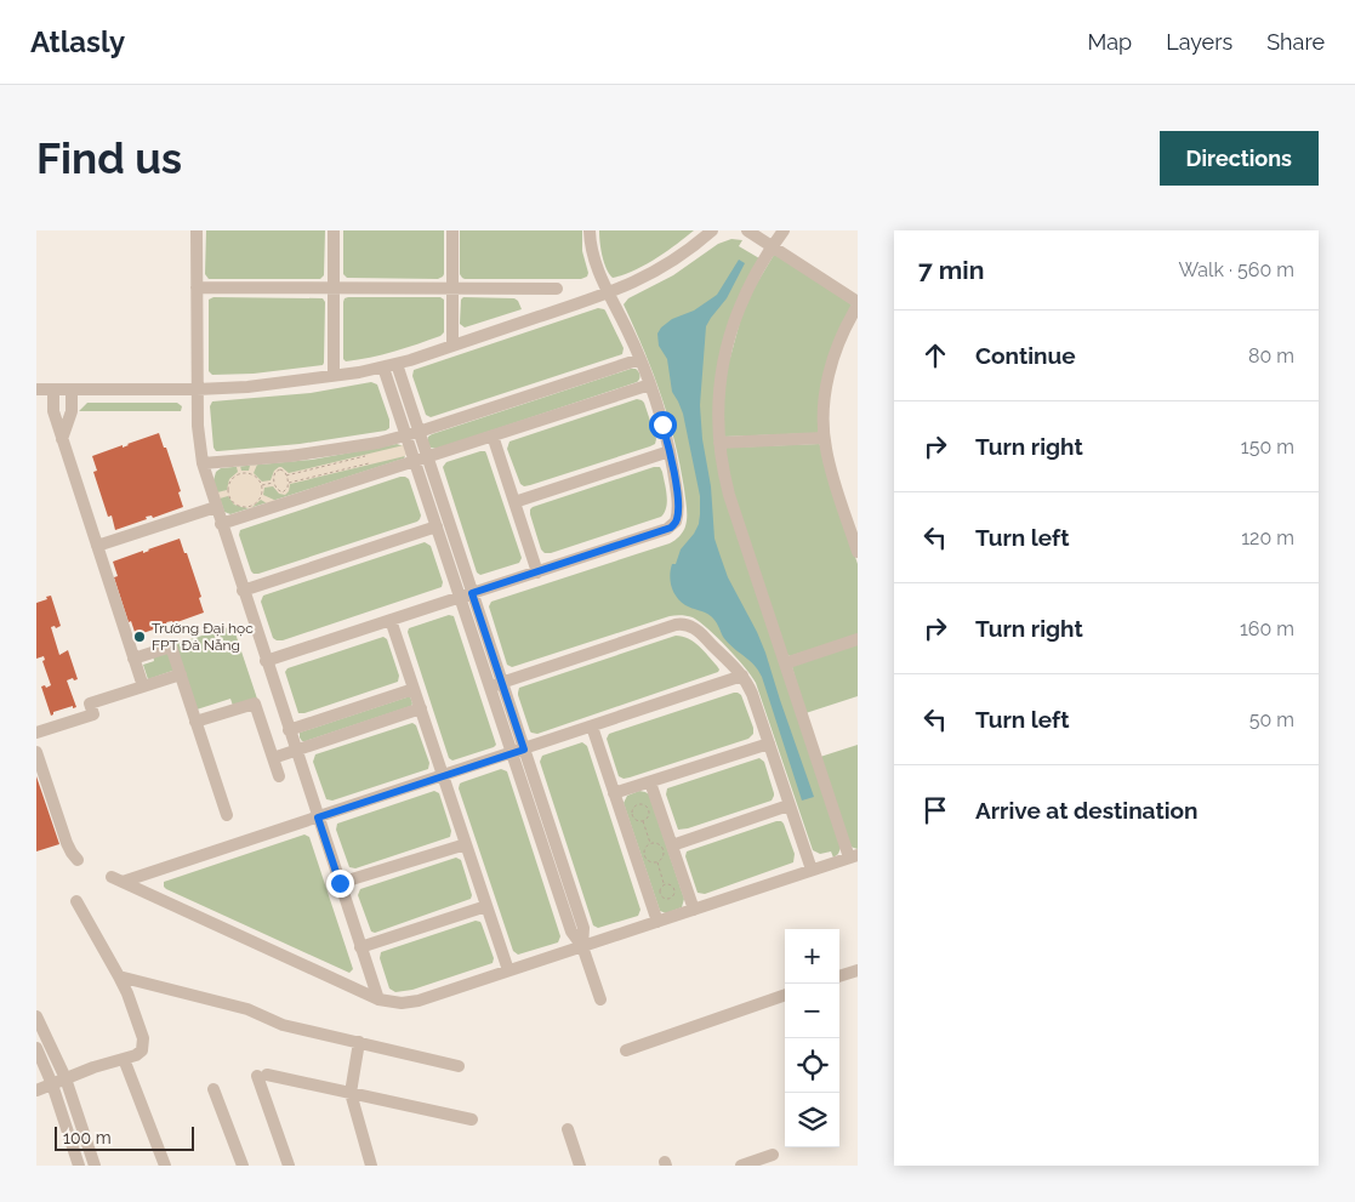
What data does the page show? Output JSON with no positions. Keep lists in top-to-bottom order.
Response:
{
  "places": ["Trường Đại học FPT Đà Nẵng"],
  "scale_bar": "100 m",
  "page": {
    "header": "Atlasly",
    "nav": ["Map", "Layers", "Share"],
    "buttons": "Directions",
    "title": "Find us",
    "heading": ["7 min", "Walk · 560 m"],
    "list": [
      ["Continue", "80 m"],
      ["Turn right", "150 m"],
      ["Turn left", "120 m"],
      ["Turn right", "160 m"],
      ["Turn left", "50 m"],
      "Arrive at destination"
    ],
    "map_buttons": ["+", "−"],
    "scale": "100 m"
  }
}
